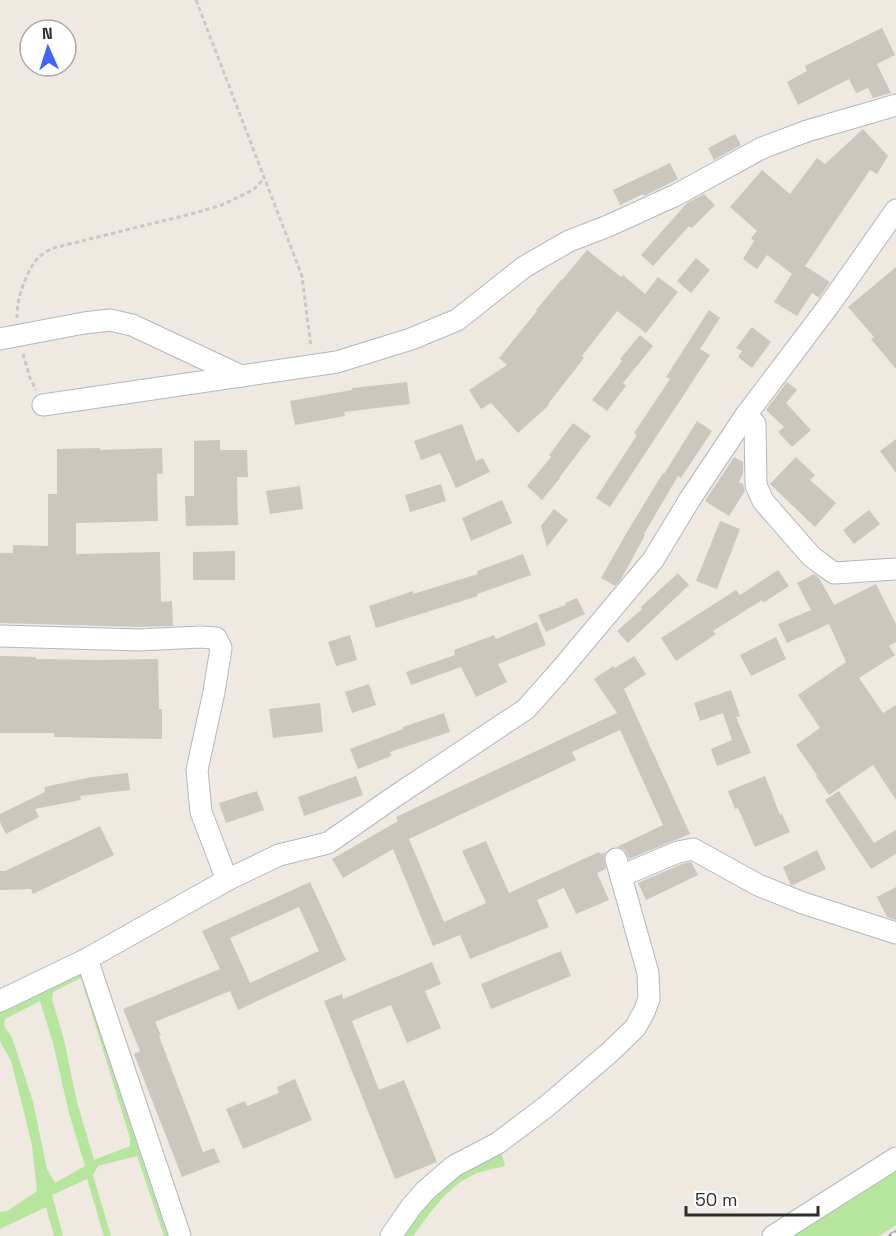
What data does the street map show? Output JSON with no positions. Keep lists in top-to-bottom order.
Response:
{
  "scale_bar": "50 m",
  "north": "top"
}
